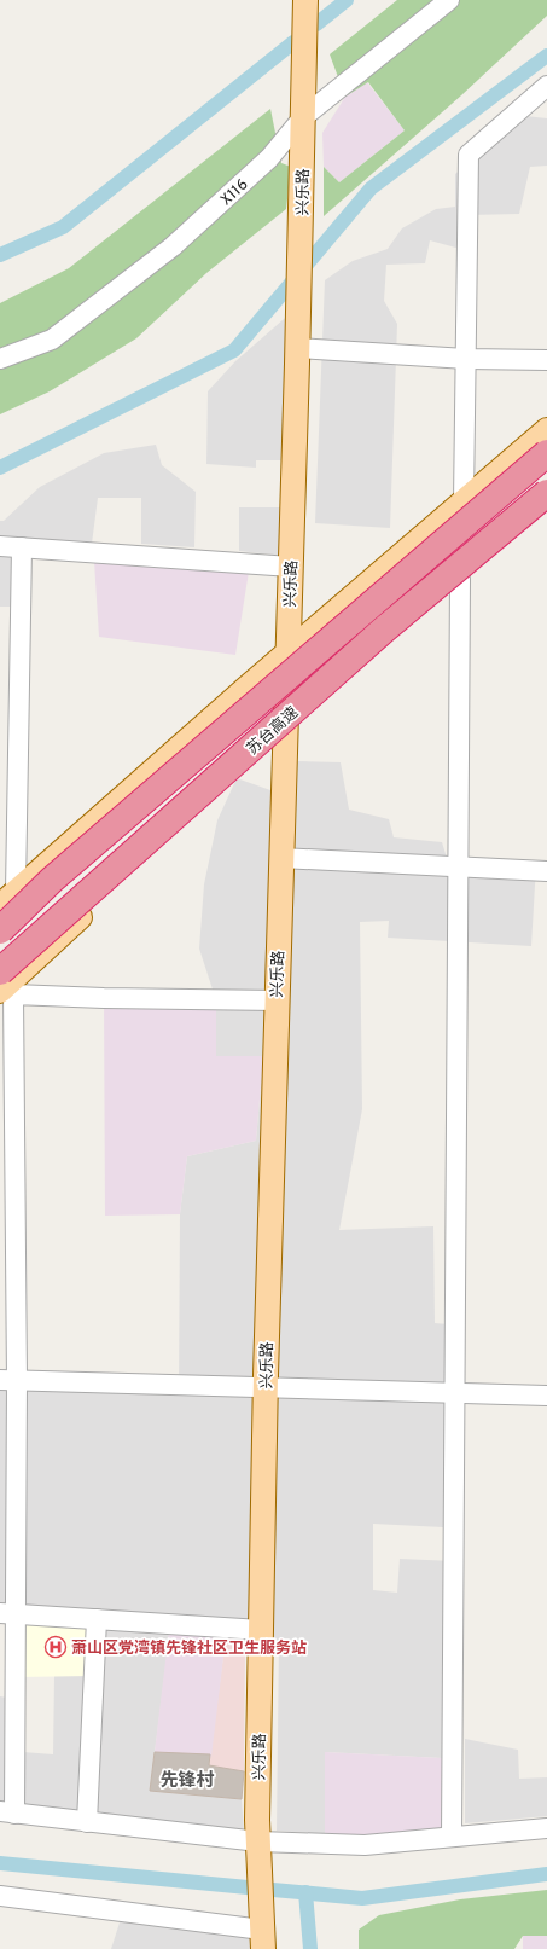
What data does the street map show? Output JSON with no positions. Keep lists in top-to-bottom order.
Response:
{
  "streets": {
    "highway": ["苏台高速"],
    "main road": ["兴乐路"],
    "street": ["X116"]
  },
  "crossings": [
    ["X116", "兴乐路"]
  ],
  "districts": ["先锋村"],
  "places": {
    "hospital": ["萧山区党湾镇先锋社区卫生服务站"]
  }
}
